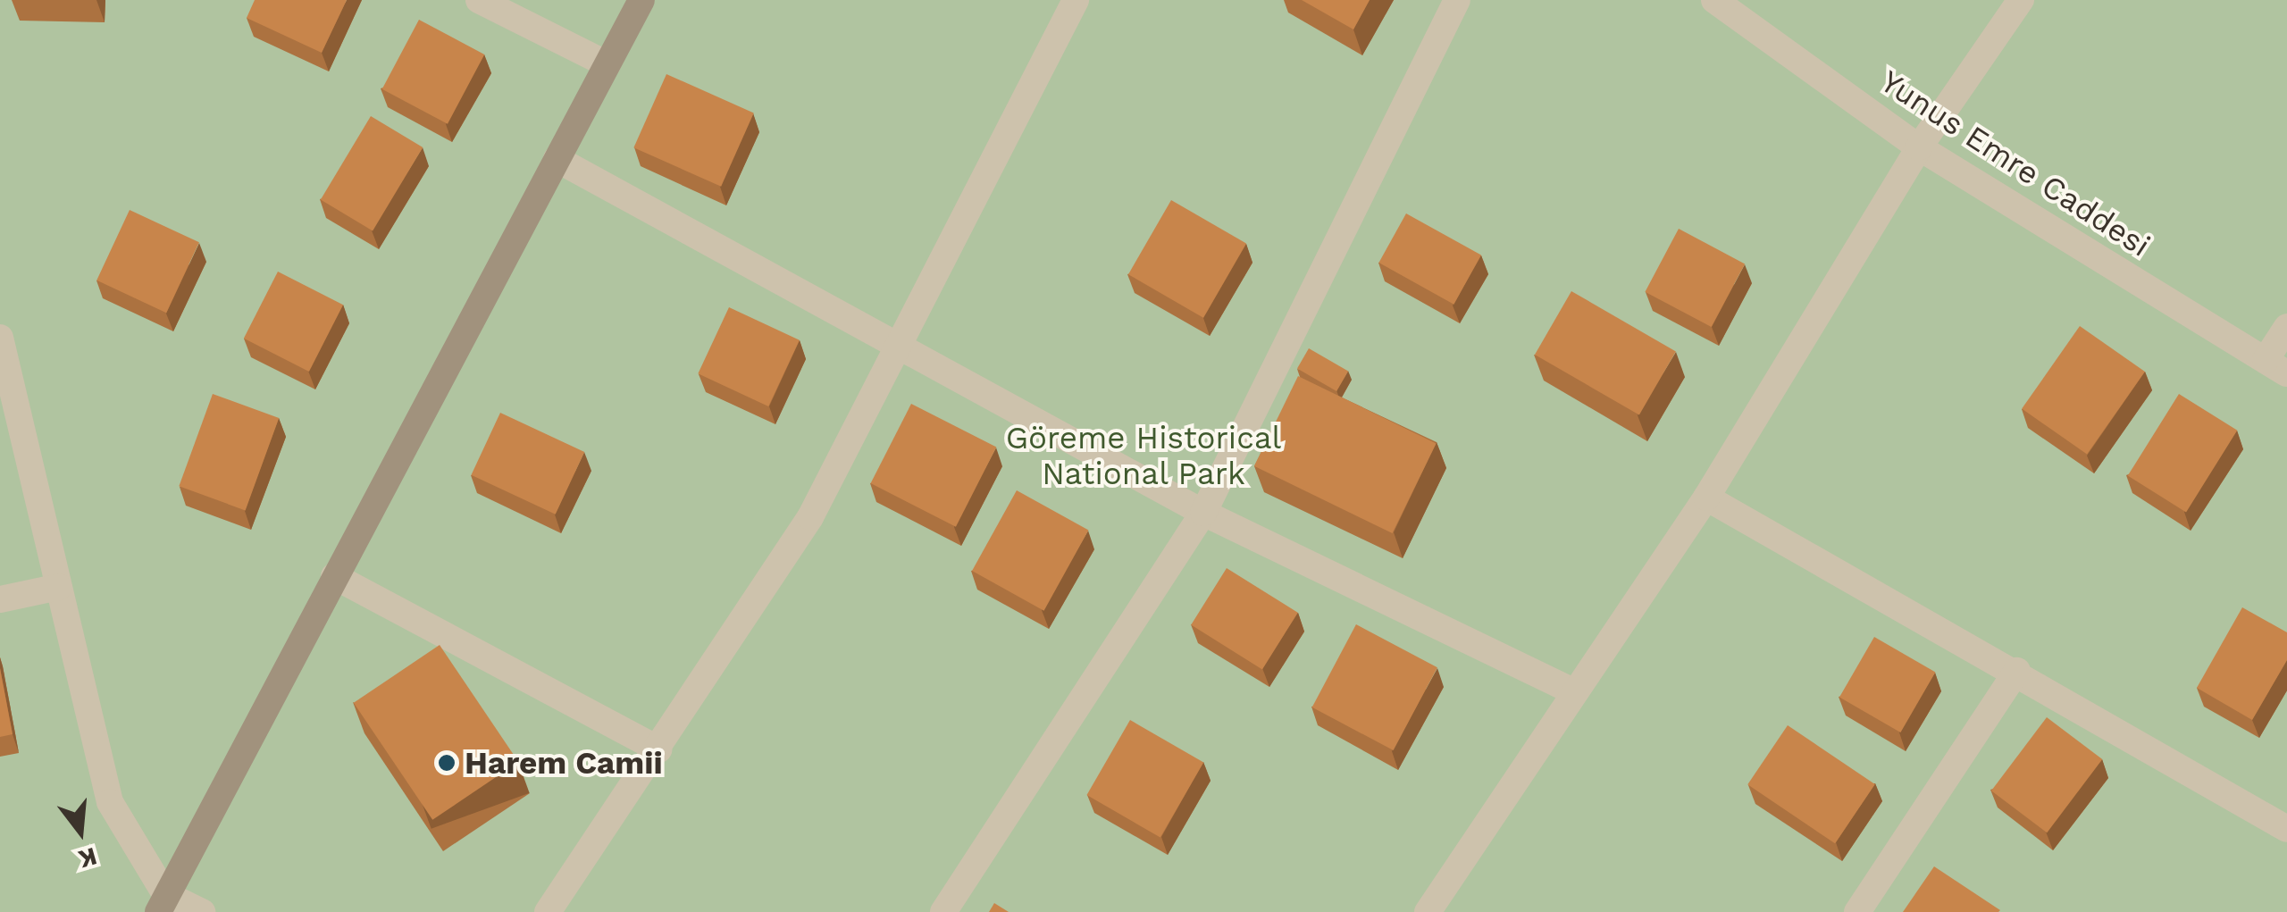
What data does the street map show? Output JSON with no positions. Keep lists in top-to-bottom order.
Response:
{
  "streets": {
    "street": ["Yunus Emre Caddesi"]
  },
  "parks": ["Göreme Historical National Park"],
  "places": ["Harem Camii"],
  "north": "bottom"
}
